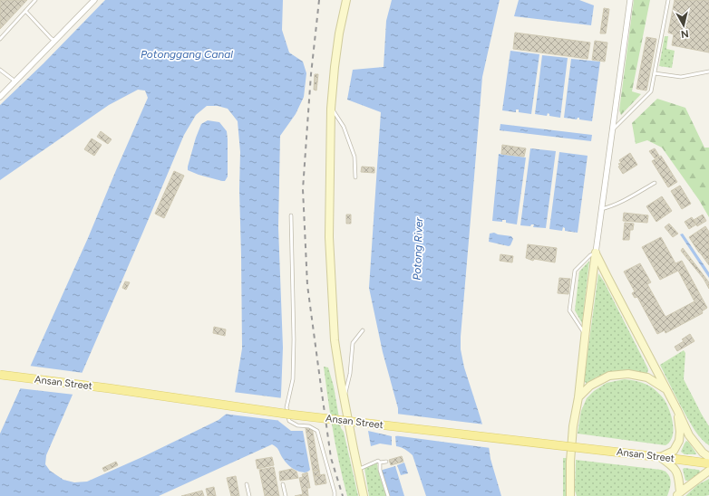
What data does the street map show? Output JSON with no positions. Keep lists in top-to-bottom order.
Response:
{
  "streets": {
    "main road": ["Ansan Street"]
  },
  "water": ["Potonggang Canal", "Potong River"],
  "north": "bottom"
}
